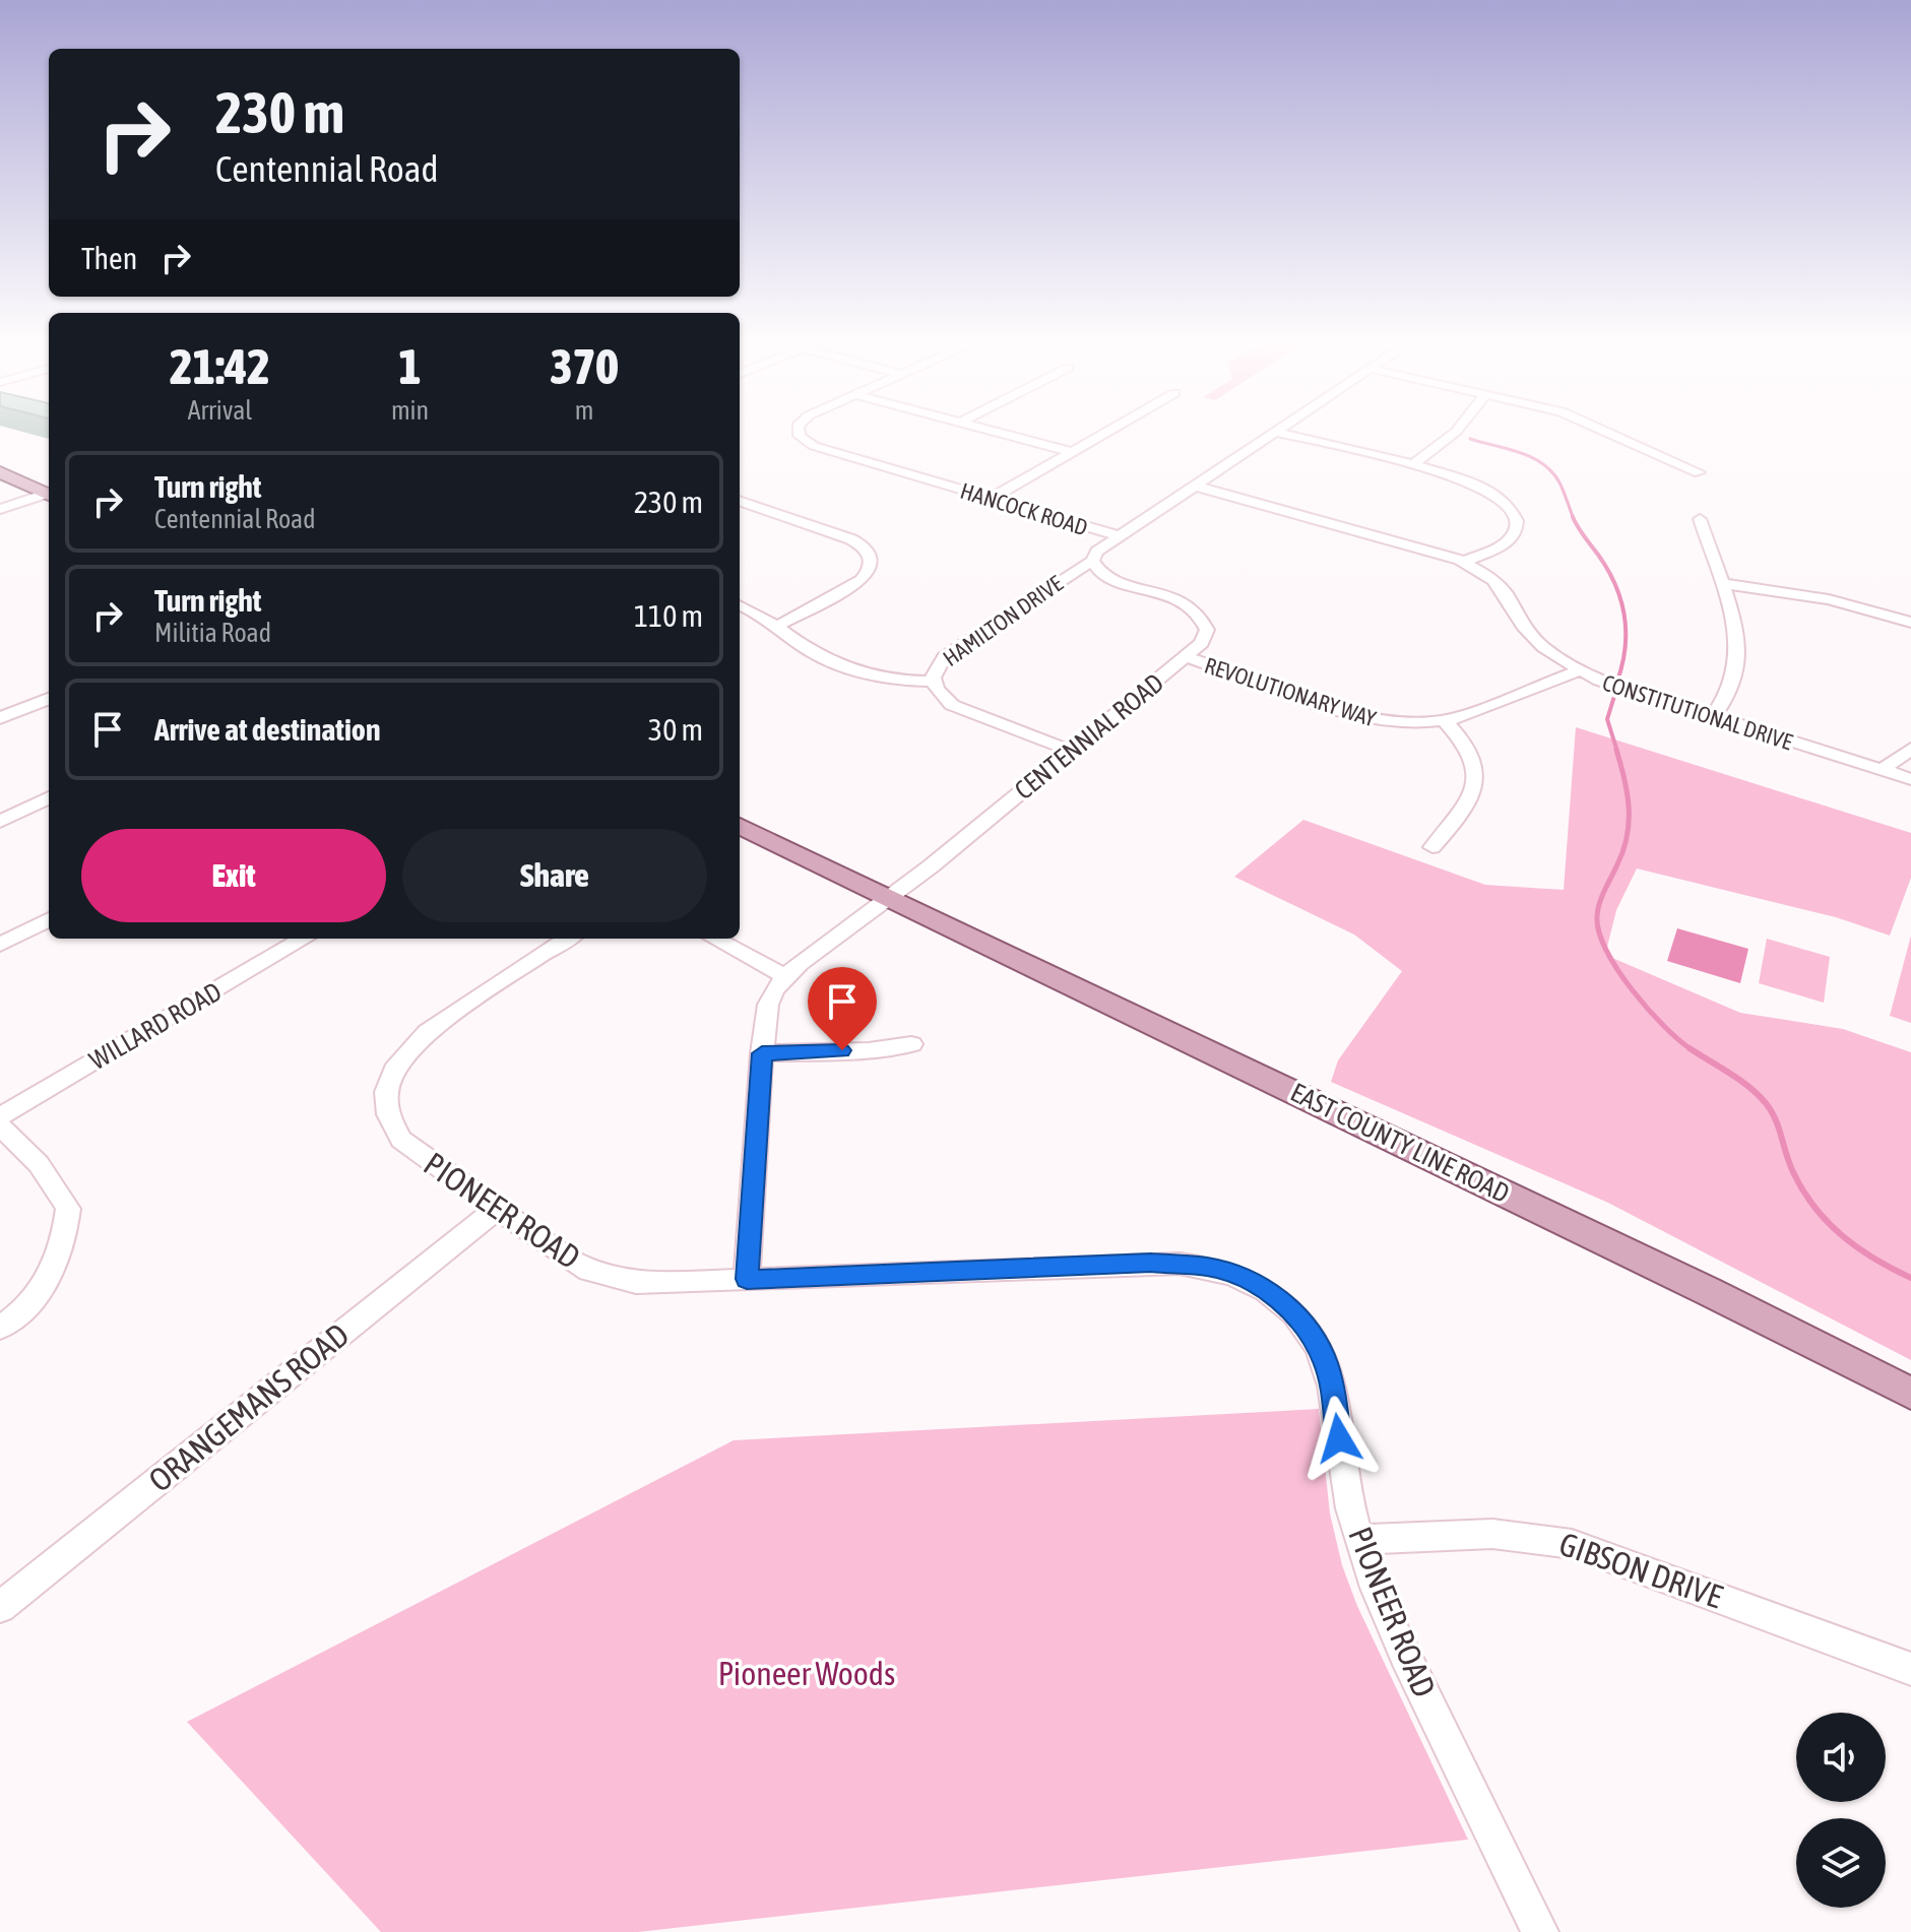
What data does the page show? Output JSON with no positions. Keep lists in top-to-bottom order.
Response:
{
  "streets": {
    "main road": ["EAST COUNTY LINE ROAD"],
    "street": [
      "HANCOCK ROAD",
      "HAMILTON DRIVE",
      "REVOLUTIONARY WAY",
      "CONSTITUTIONAL DRIVE",
      "CENTENNIAL ROAD",
      "WILLARD ROAD",
      "PIONEER ROAD",
      "ORANGEMANS ROAD",
      "GIBSON DRIVE"
    ]
  },
  "crossings": [
    ["HAMILTON DRIVE", "CENTENNIAL ROAD"],
    ["REVOLUTIONARY WAY", "CONSTITUTIONAL DRIVE"],
    ["REVOLUTIONARY WAY", "CENTENNIAL ROAD"],
    ["CENTENNIAL ROAD", "EAST COUNTY LINE ROAD"],
    ["CENTENNIAL ROAD", "PIONEER ROAD"],
    ["PIONEER ROAD", "ORANGEMANS ROAD"],
    ["PIONEER ROAD", "GIBSON DRIVE"]
  ],
  "parks": ["Pioneer Woods"],
  "page": {
    "turn": ["230 m", "Centennial Road"],
    "then": "Then",
    "eta": [
      "21:42",
      "Arrival",
      "1",
      "min",
      "370",
      "m"
    ],
    "list": [
      {
        "name": "Turn right",
        "note": "Centennial Road",
        "value": "230 m"
      },
      {
        "name": "Turn right",
        "note": "Militia Road",
        "value": "110 m"
      },
      {
        "name": "Arrive at destination",
        "value": "30 m"
      }
    ],
    "buttons": ["Exit", "Share"]
  }
}
